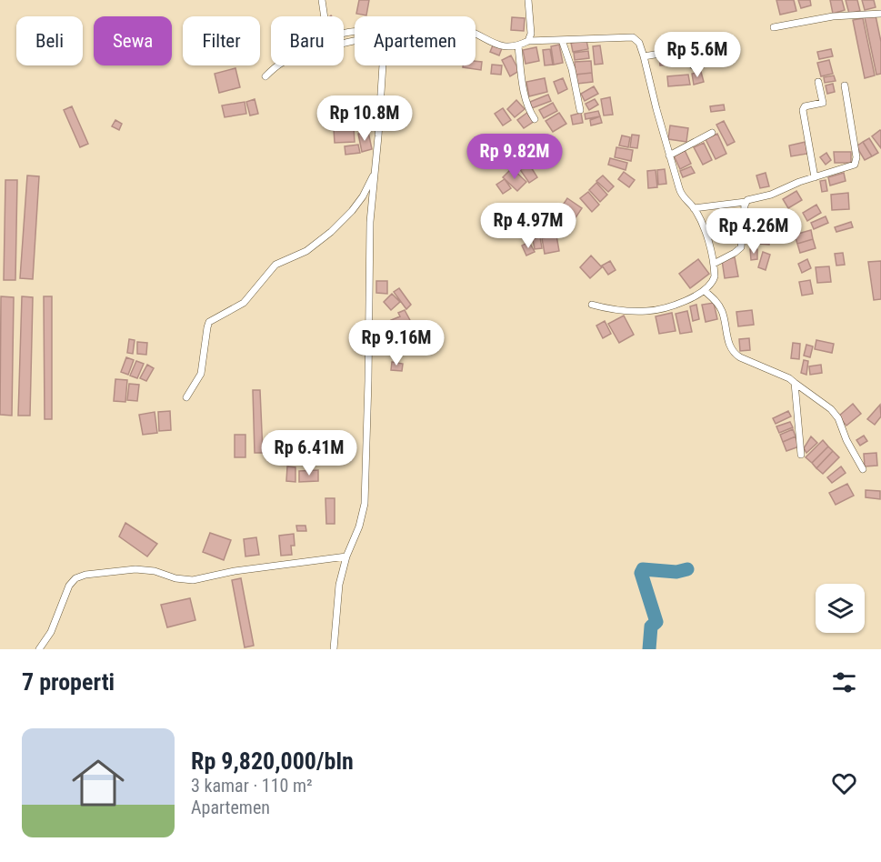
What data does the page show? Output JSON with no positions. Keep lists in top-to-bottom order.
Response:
{
  "page": {
    "chip": [
      "Beli",
      "Sewa",
      "Filter",
      "Baru",
      "Apartemen"
    ],
    "price": [
      "Rp 5.6M",
      "Rp 10.8M",
      "Rp 9.82M",
      "Rp 4.97M",
      "Rp 4.26M",
      "Rp 9.16M",
      "Rp 6.41M"
    ],
    "heading": "7 properti",
    "list": [
      {
        "name": "Rp 9,820,000/bln",
        "note": "3 kamar · 110 m² · Apartemen"
      }
    ]
  }
}
